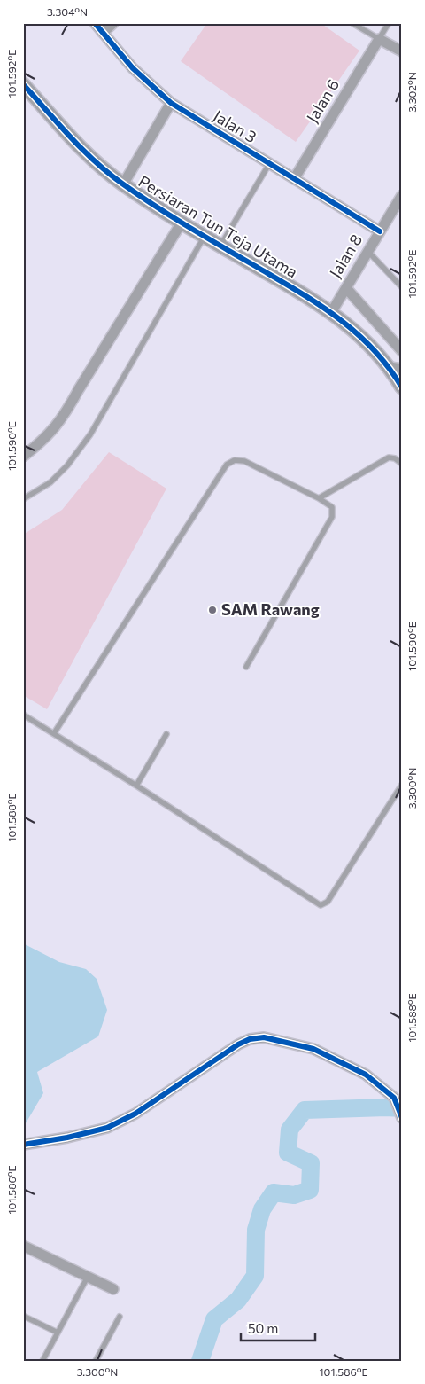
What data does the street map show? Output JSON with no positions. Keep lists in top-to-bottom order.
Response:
{
  "streets": {
    "street": [
      "Jalan 6",
      "Jalan 3",
      "Persiaran Tun Teja Utama",
      "Jalan 8"
    ]
  },
  "crossings": [
    ["Jalan 6", "Jalan 3"],
    ["Jalan 3", "Jalan 8"],
    ["Persiaran Tun Teja Utama", "Jalan 8"]
  ],
  "places": ["SAM Rawang"],
  "scale_bar": "50 m",
  "coordinates": [
    "3.304°N",
    "101.592°E",
    "3.302°N",
    "101.590°E",
    "3.300°N",
    "101.588°E",
    "101.586°E"
  ]
}
